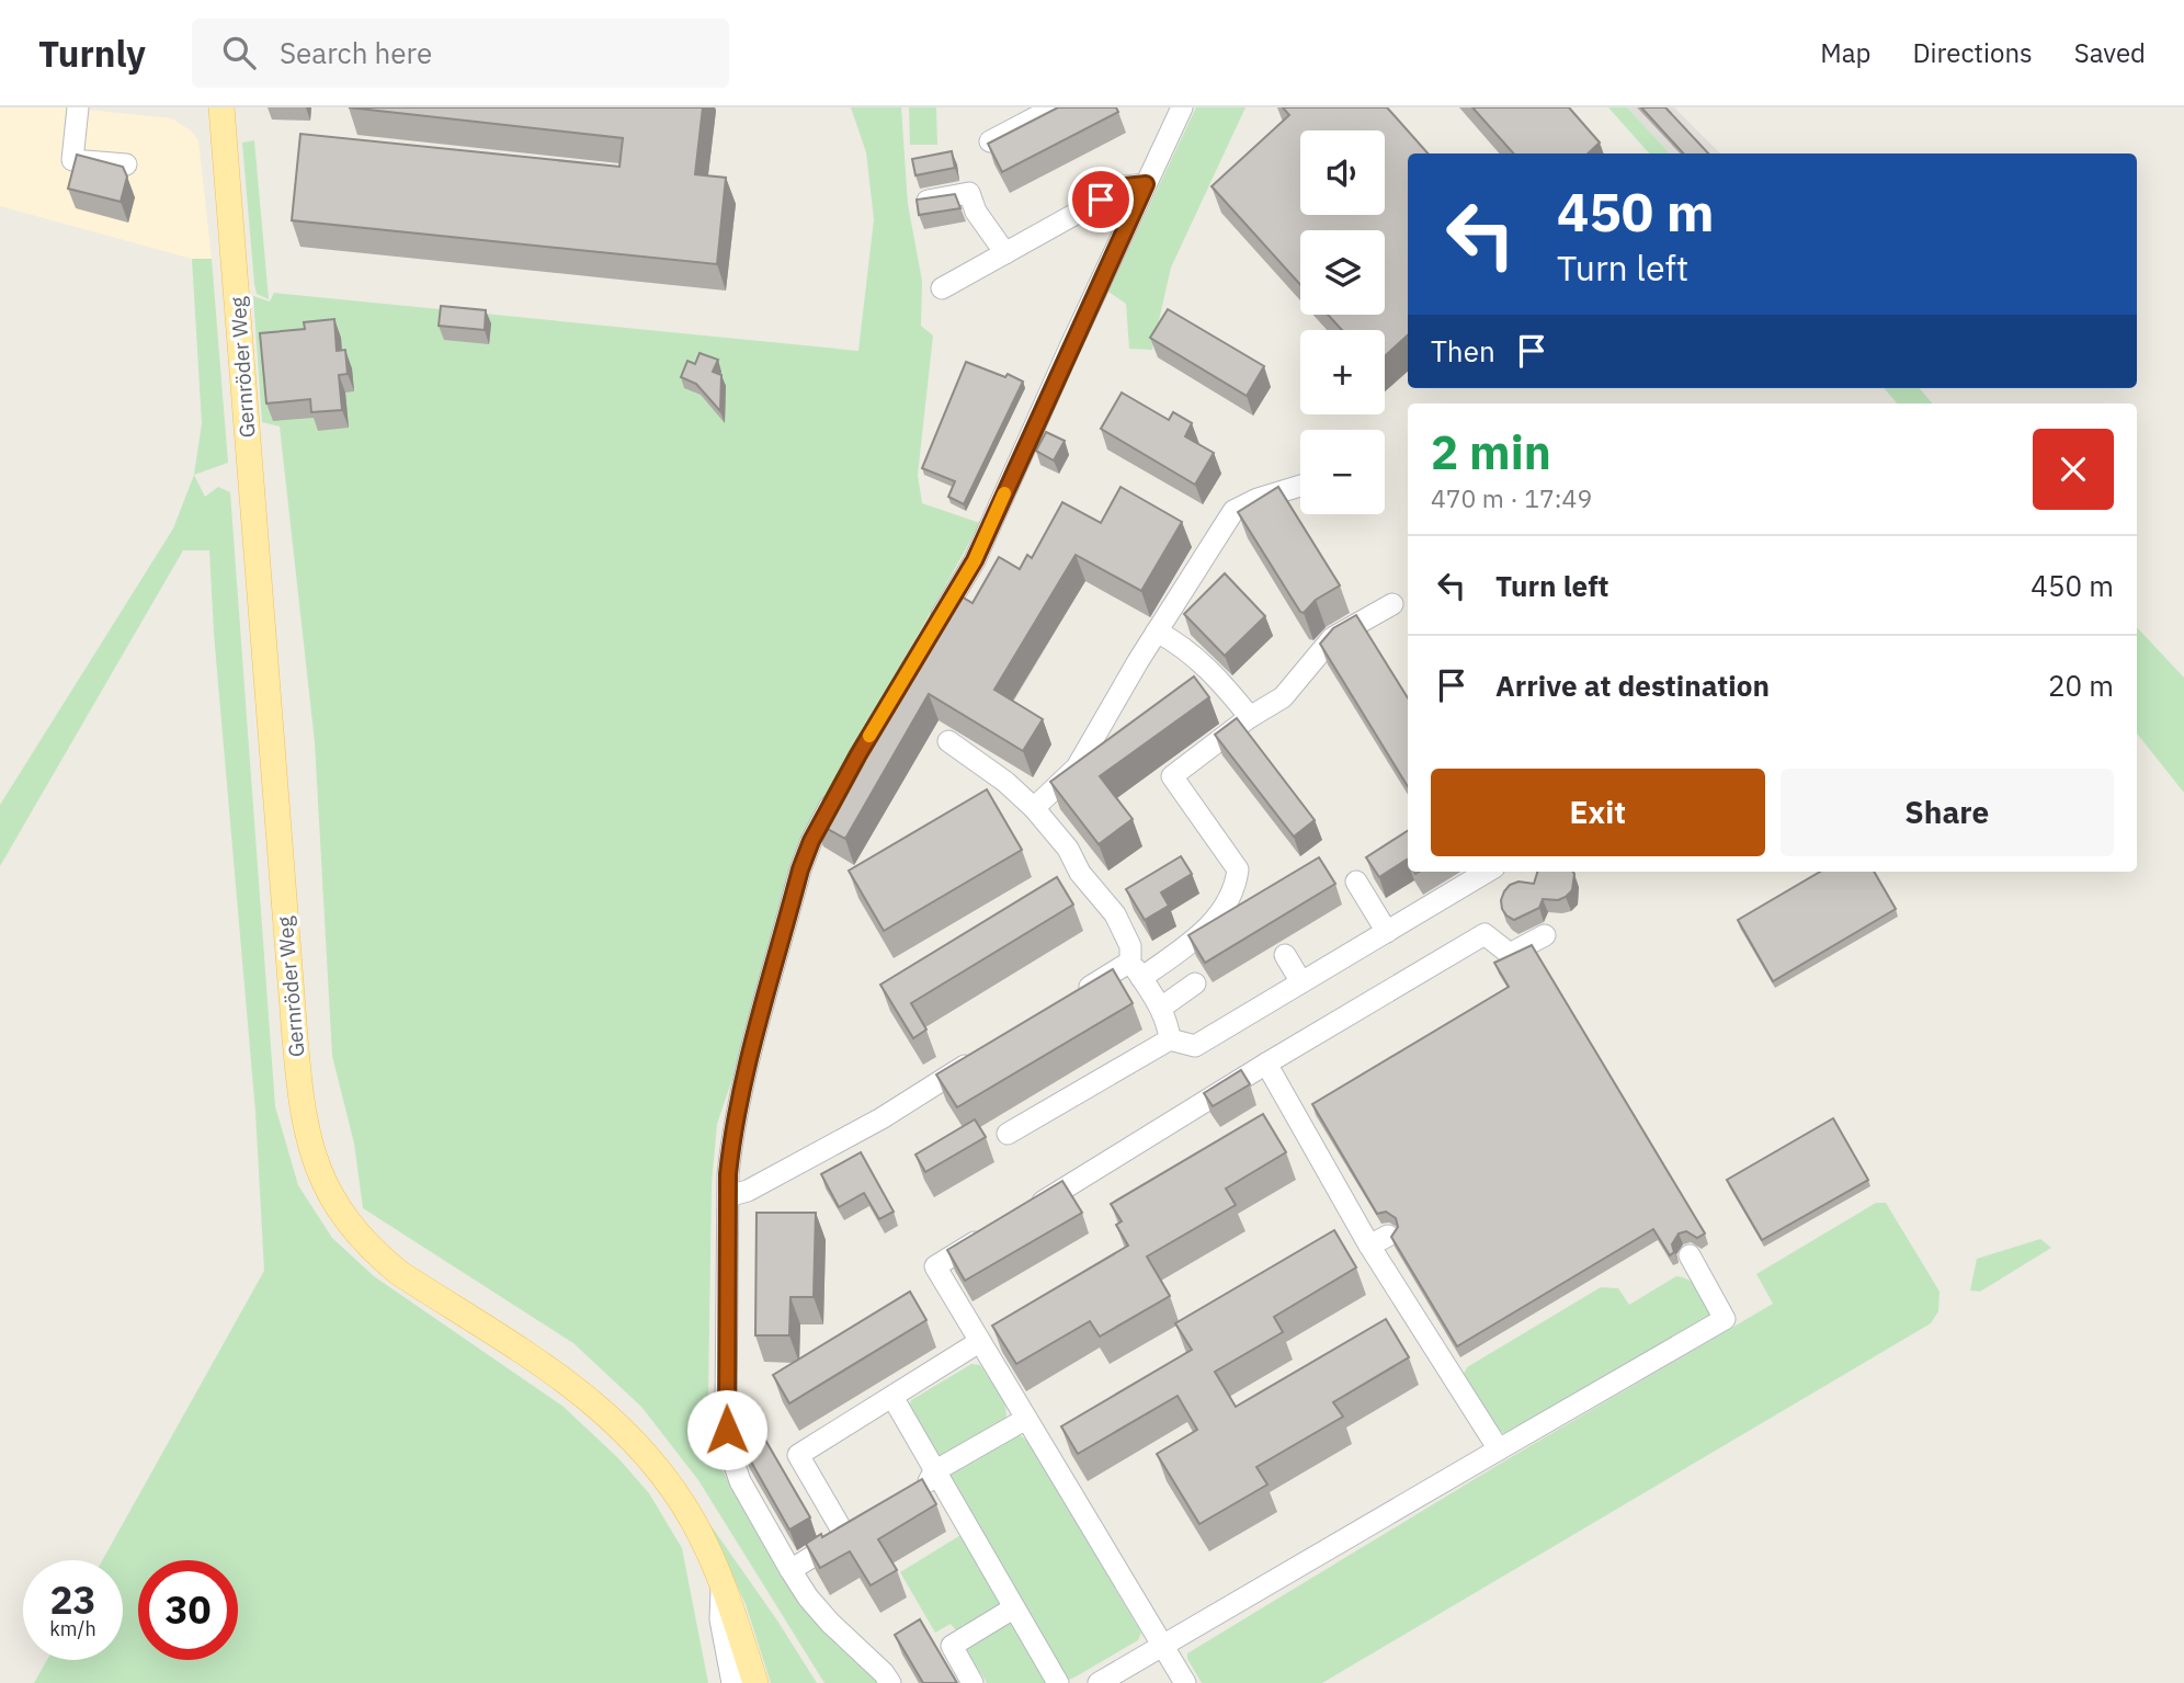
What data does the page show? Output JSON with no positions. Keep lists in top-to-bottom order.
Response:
{
  "streets": {
    "main road": ["Gernröder Weg"]
  },
  "page": {
    "header": "Turnly",
    "search": "Search here",
    "nav": ["Map", "Directions", "Saved"],
    "map_buttons": ["+", "−"],
    "turn": ["450 m", "Turn left"],
    "then": "Then",
    "heading": ["2 min", "470 m · 17:49"],
    "list": [
      {
        "name": "Turn left",
        "value": "450 m"
      },
      {
        "name": "Arrive at destination",
        "value": "20 m"
      }
    ],
    "buttons": ["Exit", "Share"],
    "speed": "23 km/h",
    "limit": "30"
  }
}
